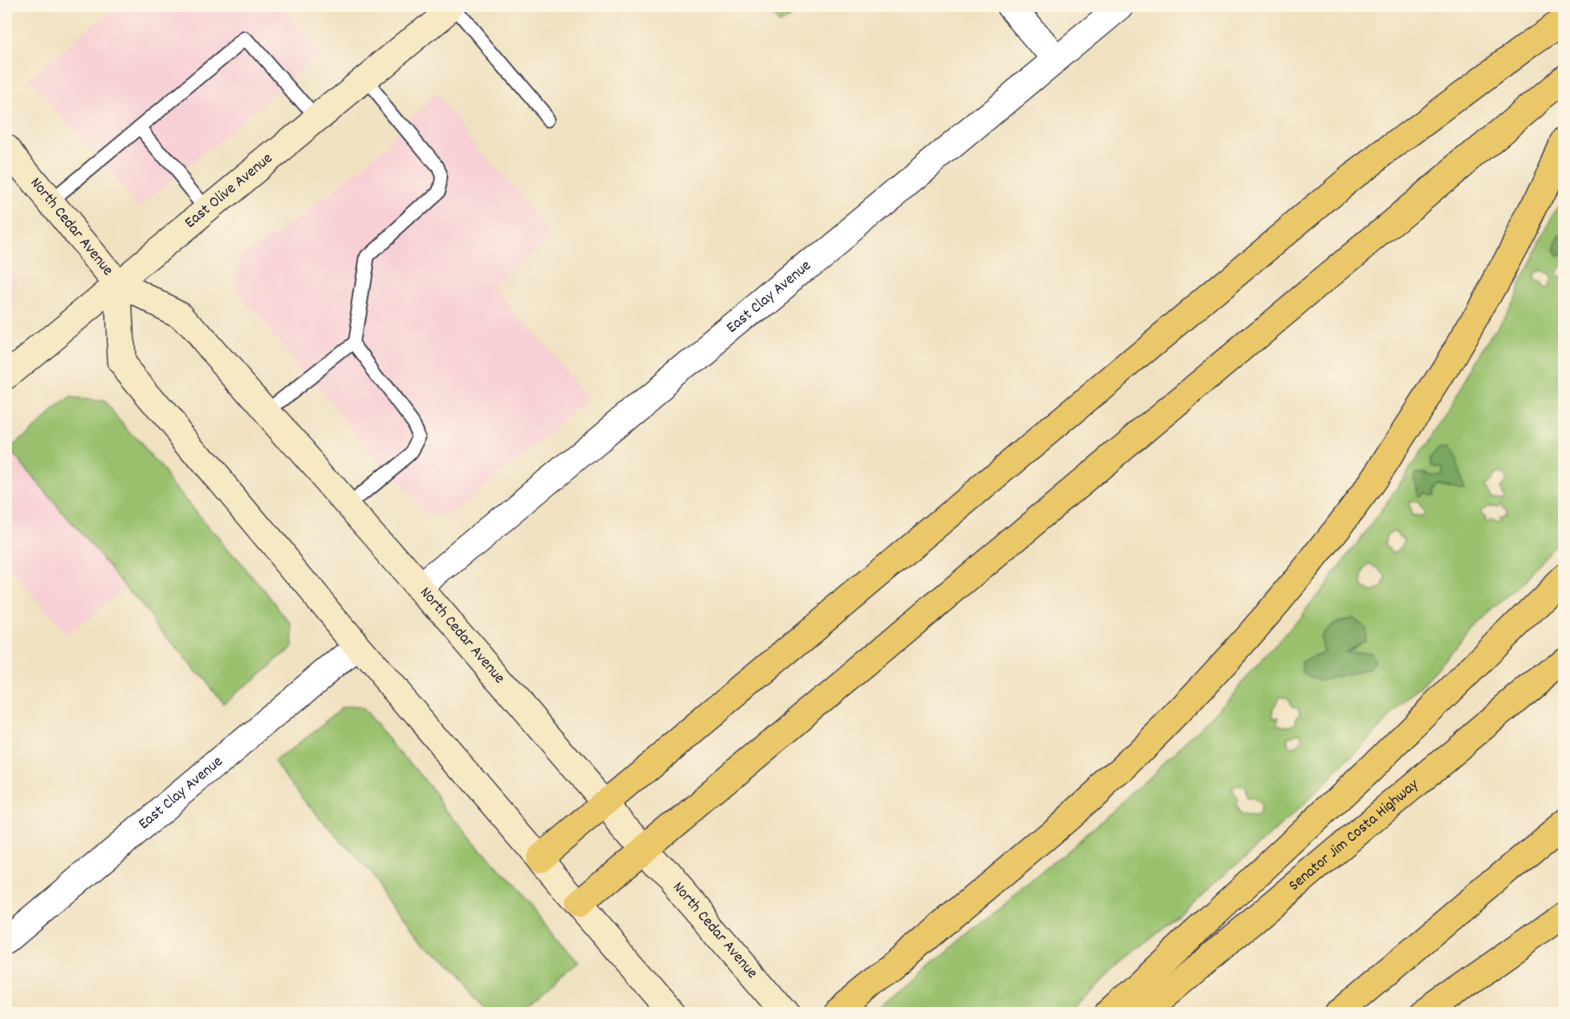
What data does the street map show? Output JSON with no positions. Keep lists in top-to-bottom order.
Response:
{
  "streets": {
    "highway": ["Senator Jim Costa Highway"],
    "main road": ["East Olive Avenue", "North Cedar Avenue"],
    "street": ["East Clay Avenue"]
  },
  "crossings": [
    ["East Olive Avenue", "North Cedar Avenue"],
    ["North Cedar Avenue", "East Clay Avenue"]
  ]
}
